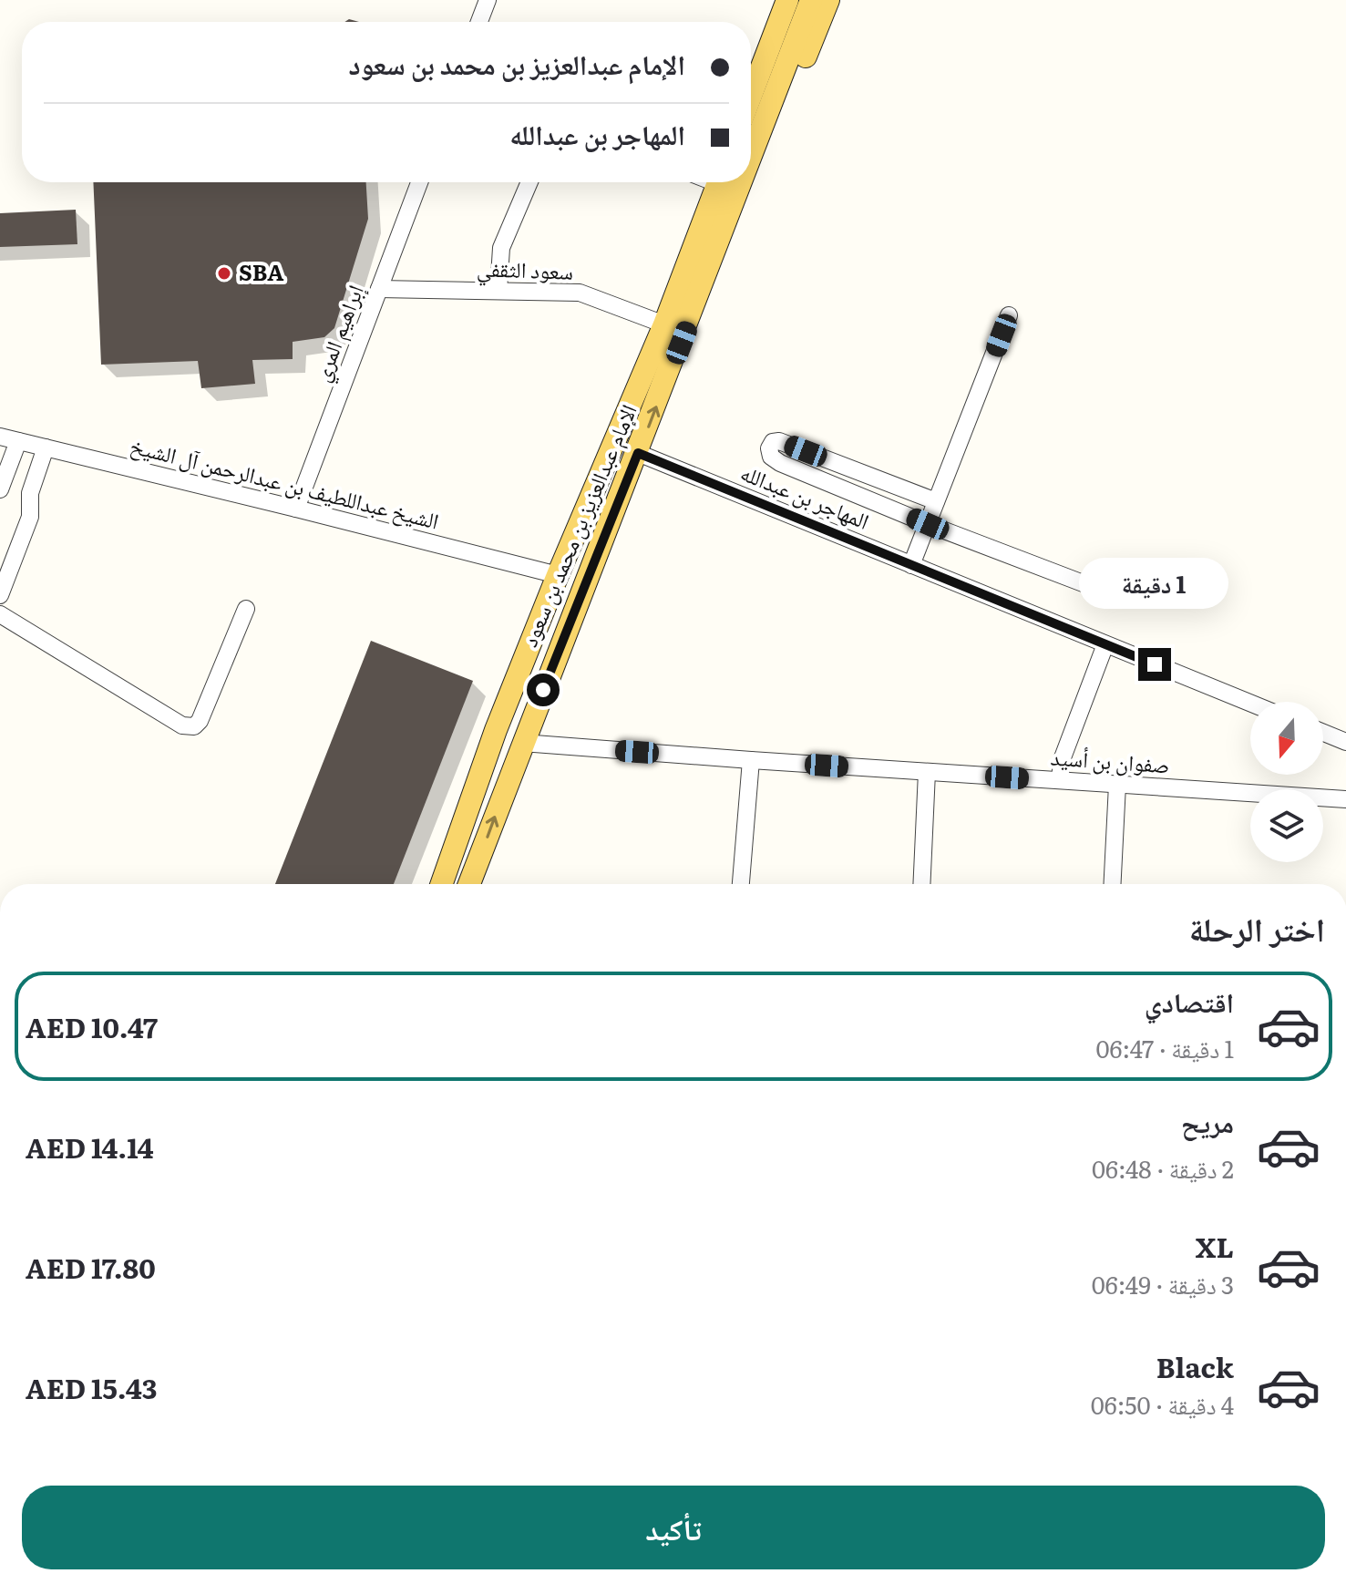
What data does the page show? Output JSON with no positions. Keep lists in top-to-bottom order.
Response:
{
  "streets": {
    "main road": ["الإمام عبدالعزيز بن محمد بن سعود"],
    "street": [
      "سعود الثقفي",
      "إبراهيم المري",
      "الشيخ عبداللطيف بن عبدالرحمن آل الشيخ",
      "المهاجر بن عبدالله",
      "صفوان بن أسيد"
    ]
  },
  "crossings": [
    ["سعود الثقفي", "إبراهيم المري"],
    ["سعود الثقفي", "الإمام عبدالعزيز بن محمد بن سعود"],
    ["إبراهيم المري", "الشيخ عبداللطيف بن عبدالرحمن آل الشيخ"],
    ["الشيخ عبداللطيف بن عبدالرحمن آل الشيخ", "الإمام عبدالعزيز بن محمد بن سعود"],
    ["المهاجر بن عبدالله", "الإمام عبدالعزيز بن محمد بن سعود"],
    ["الإمام عبدالعزيز بن محمد بن سعود", "صفوان بن أسيد"]
  ],
  "places": ["SBA"],
  "north": "bottom",
  "page": {
    "banner": ["الإمام عبدالعزيز بن محمد بن سعود", "المهاجر بن عبدالله"],
    "bubble": "1 دقيقة",
    "heading": "اختر الرحلة",
    "list": [
      {
        "name": "اقتصادي",
        "note": "1 دقيقة · 06:47",
        "value": "AED 10.47"
      },
      {
        "name": "مريح",
        "note": "2 دقيقة · 06:48",
        "value": "AED 14.14"
      },
      {
        "name": "XL",
        "note": "3 دقيقة · 06:49",
        "value": "AED 17.80"
      },
      {
        "name": "Black",
        "note": "4 دقيقة · 06:50",
        "value": "AED 15.43"
      }
    ],
    "buttons": "تأكيد"
  }
}
